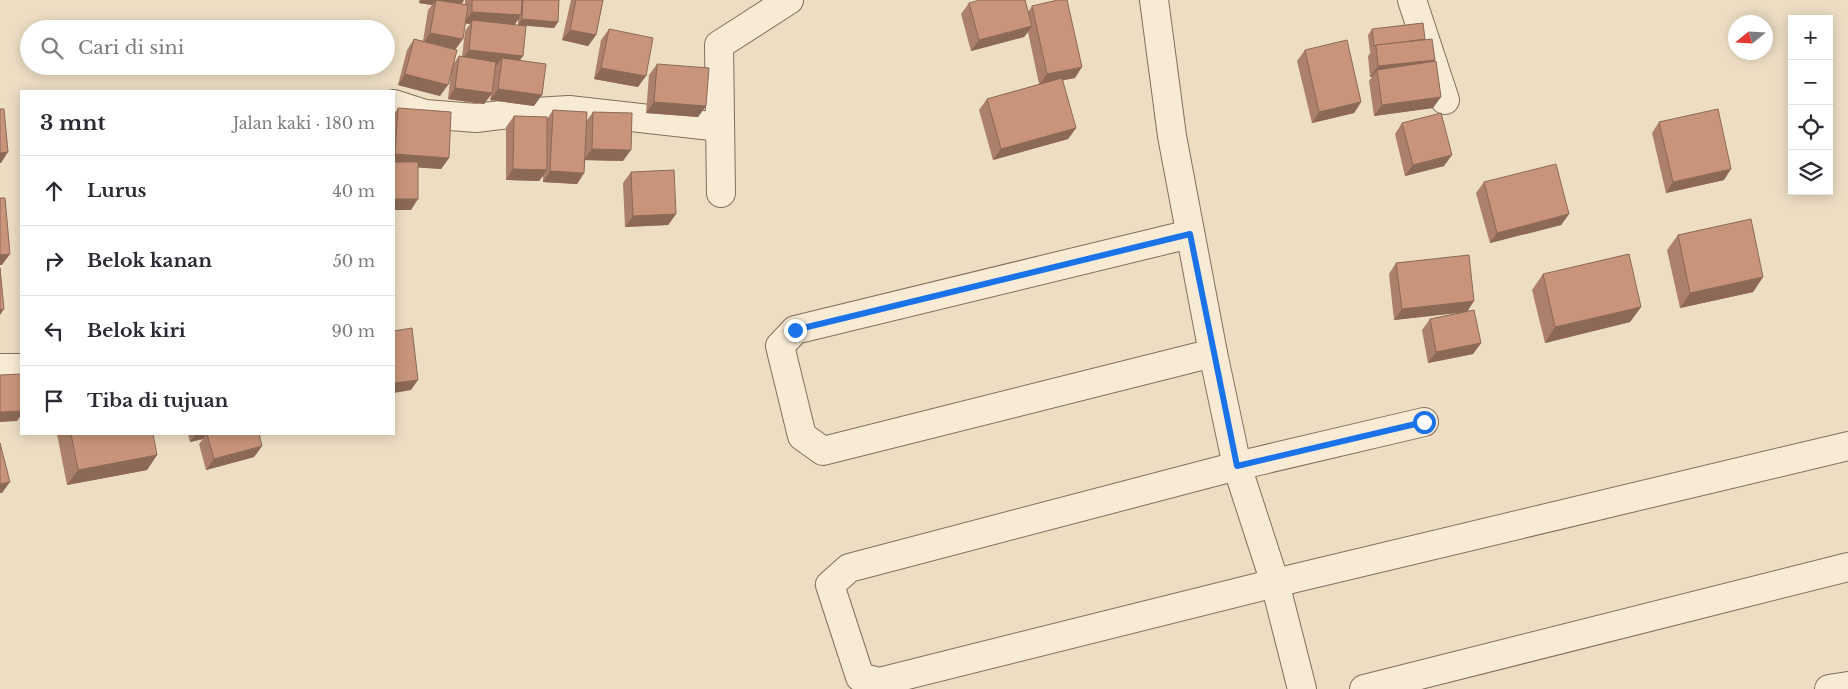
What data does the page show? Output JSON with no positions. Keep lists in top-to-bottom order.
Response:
{
  "north": "left",
  "page": {
    "map_buttons": ["+", "−"],
    "search": "Cari di sini",
    "heading": ["3 mnt", "Jalan kaki · 180 m"],
    "list": [
      ["Lurus", "40 m"],
      ["Belok kanan", "50 m"],
      ["Belok kiri", "90 m"],
      "Tiba di tujuan"
    ]
  }
}
